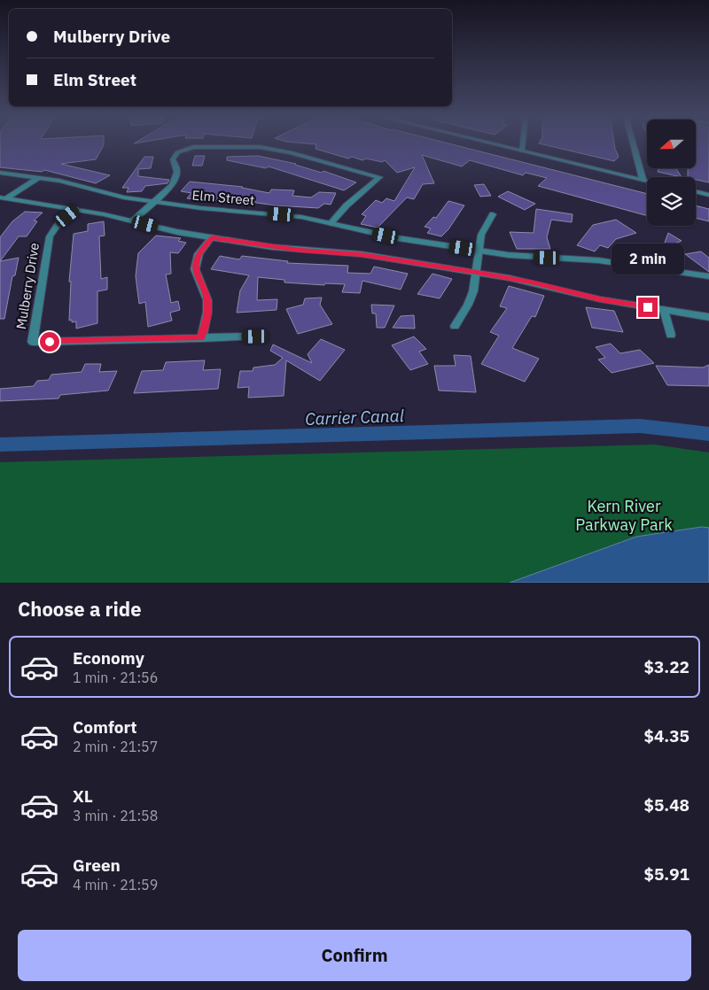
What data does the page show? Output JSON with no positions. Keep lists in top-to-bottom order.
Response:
{
  "streets": {
    "street": ["Elm Street", "Mulberry Drive"]
  },
  "water": ["Carrier Canal"],
  "parks": ["Kern River Parkway Park"],
  "north": "left",
  "page": {
    "banner": ["Mulberry Drive", "Elm Street"],
    "bubble": "2 min",
    "heading": "Choose a ride",
    "list": [
      {
        "name": "Economy",
        "note": "1 min · 21:56",
        "value": "$3.22"
      },
      {
        "name": "Comfort",
        "note": "2 min · 21:57",
        "value": "$4.35"
      },
      {
        "name": "XL",
        "note": "3 min · 21:58",
        "value": "$5.48"
      },
      {
        "name": "Green",
        "note": "4 min · 21:59",
        "value": "$5.91"
      }
    ],
    "buttons": "Confirm"
  }
}
